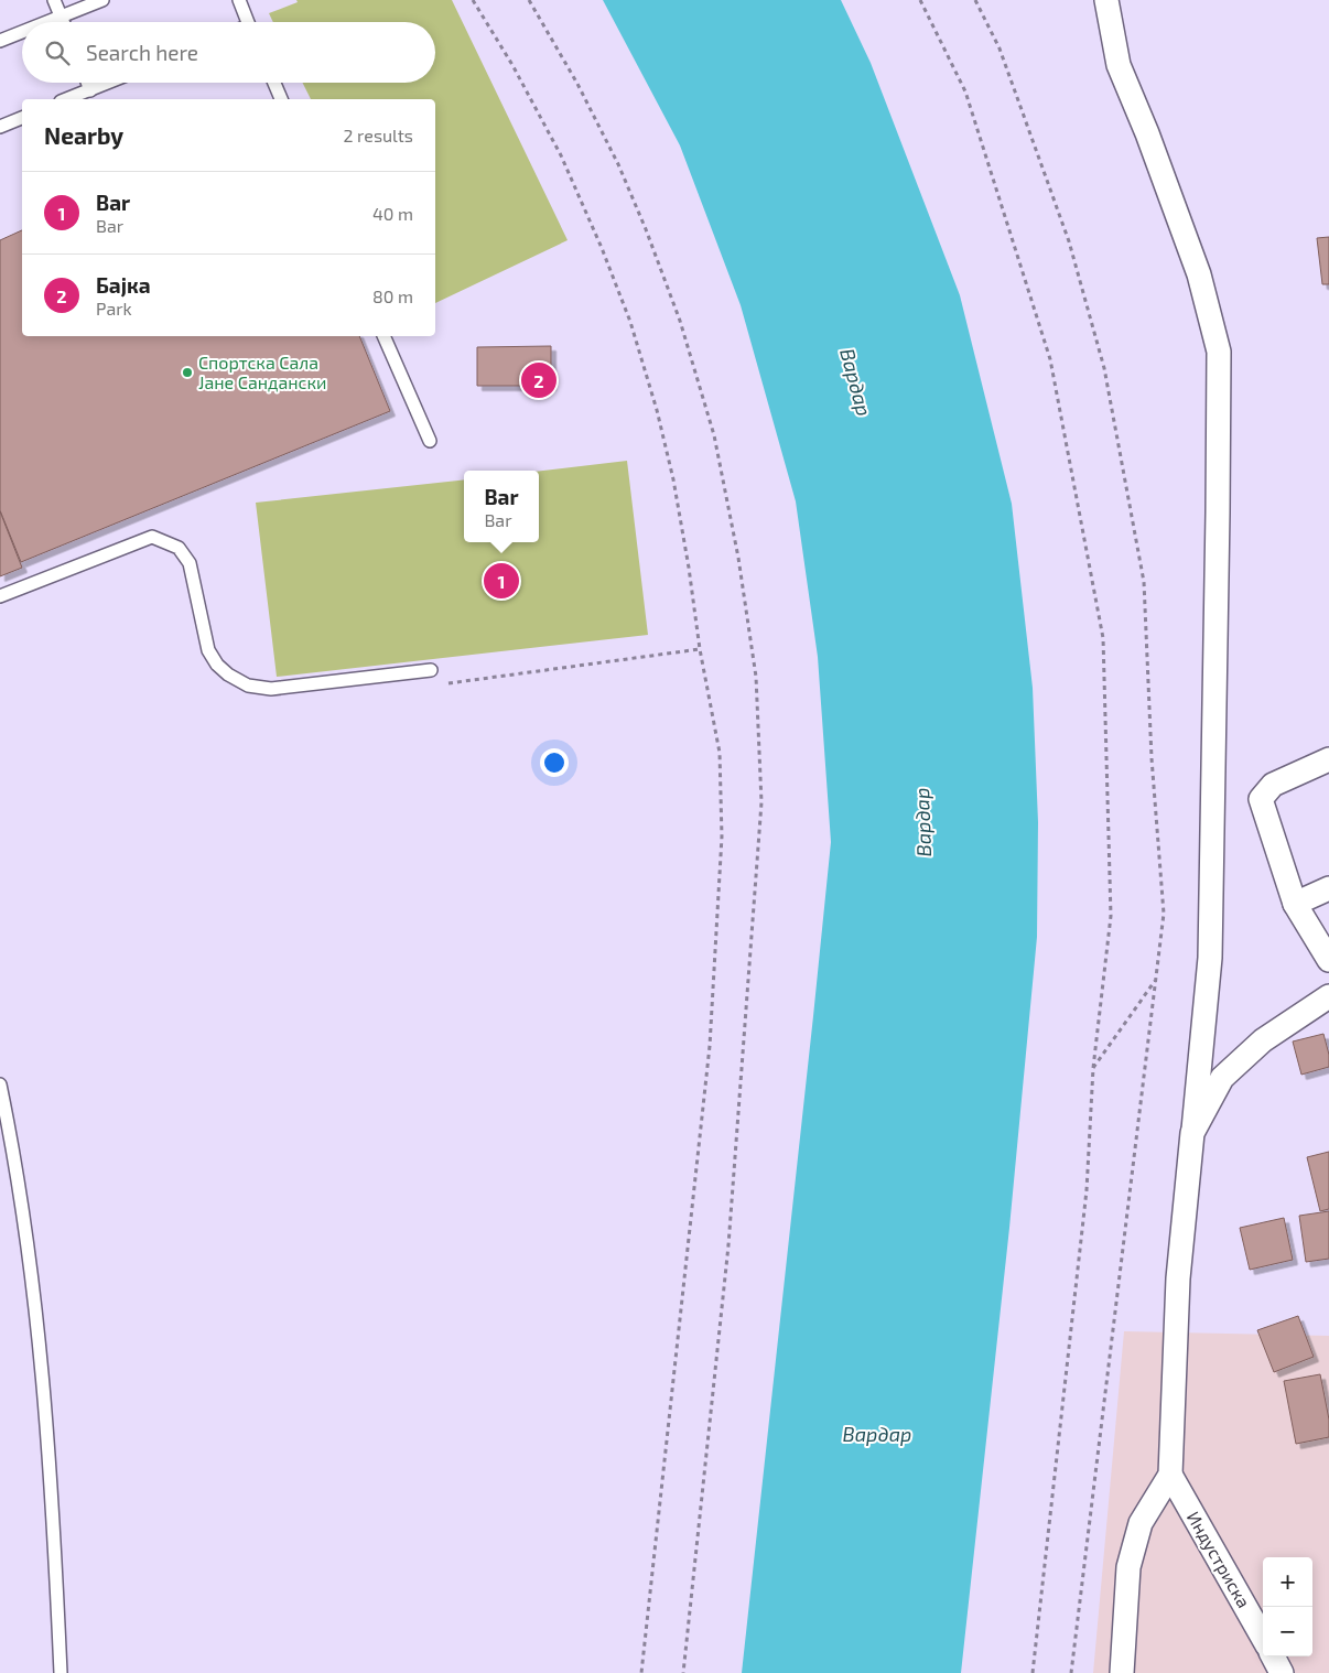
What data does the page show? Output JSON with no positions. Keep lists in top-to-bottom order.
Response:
{
  "streets": {
    "street": ["Индустриска"]
  },
  "water": ["Вардар"],
  "places": ["Спортска Сала Јане Сандански"],
  "page": {
    "search": "Search here",
    "heading": ["Nearby", "2 results"],
    "list": [
      {
        "mark": "1",
        "name": "Bar",
        "note": "Bar",
        "value": "40 m"
      },
      {
        "mark": "2",
        "name": "Бајка",
        "note": "Park",
        "value": "80 m"
      }
    ],
    "pins": ["2", "1"],
    "popup": ["Bar", "Bar"],
    "map_buttons": ["+", "−"]
  }
}
